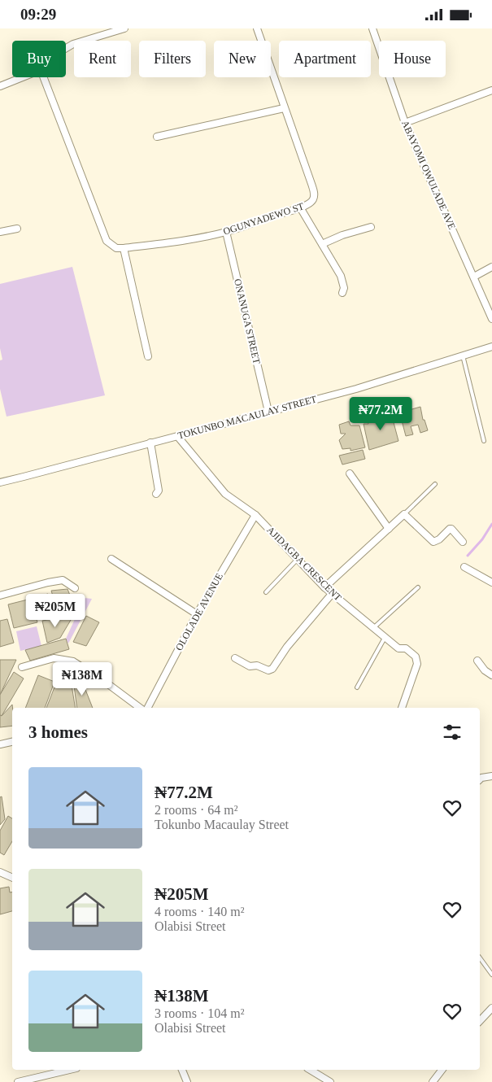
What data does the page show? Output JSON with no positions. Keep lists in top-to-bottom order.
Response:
{
  "streets": {
    "street": [
      "ABAYOMI OWULADE AVE",
      "OGUNYADEWO ST",
      "ONANUGA STREET",
      "TOKUNBO MACAULAY STREET",
      "AJIDAGBA CRESCENT",
      "OLOLADE AVENUE"
    ]
  },
  "crossings": [
    ["OGUNYADEWO ST", "ONANUGA STREET"],
    ["ONANUGA STREET", "TOKUNBO MACAULAY STREET"],
    ["TOKUNBO MACAULAY STREET", "AJIDAGBA CRESCENT"],
    ["AJIDAGBA CRESCENT", "OLOLADE AVENUE"]
  ],
  "page": {
    "status": "09:29",
    "chip": [
      "Buy",
      "Rent",
      "Filters",
      "New",
      "Apartment",
      "House"
    ],
    "price": ["₦77.2M", "₦205M", "₦138M"],
    "heading": "3 homes",
    "list": [
      {
        "name": "₦77.2M",
        "note": "2 rooms · 64 m² · Tokunbo Macaulay Street"
      },
      {
        "name": "₦205M",
        "note": "4 rooms · 140 m² · Olabisi Street"
      },
      {
        "name": "₦138M",
        "note": "3 rooms · 104 m² · Olabisi Street"
      }
    ]
  }
}
